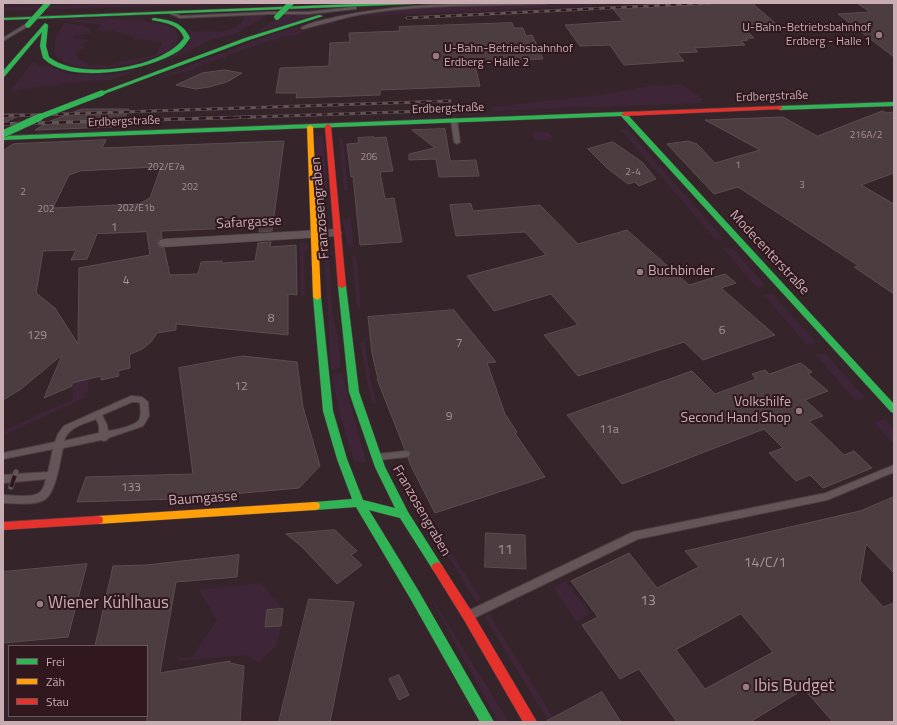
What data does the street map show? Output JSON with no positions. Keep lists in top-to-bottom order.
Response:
{
  "streets": {
    "main road": [
      "Erdbergstraße",
      "Franzosengraben",
      "Modecenterstraße",
      "Baumgasse"
    ],
    "street": ["Safargasse"]
  },
  "crossings": [
    ["Erdbergstraße", "Franzosengraben"],
    ["Erdbergstraße", "Modecenterstraße"],
    ["Franzosengraben", "Safargasse"],
    ["Franzosengraben", "Baumgasse"]
  ],
  "places": [
    "U-Bahn-Betriebsbahnhof Erdberg - Halle 1",
    "U-Bahn-Betriebsbahnhof Erdberg - Halle 2",
    "Buchbinder",
    "Volkshilfe Second Hand Shop",
    "Wiener Kühlhaus",
    "Ibis Budget"
  ],
  "house_numbers": [
    "216A/2",
    "206",
    "1",
    "202/E7a",
    "2-4",
    "3",
    "202",
    "2",
    "202/E1b",
    "202",
    "1",
    "4",
    "8",
    "6",
    "129",
    "7",
    "12",
    "9",
    "11a",
    "133",
    "11",
    "14/C/1",
    "13"
  ],
  "legend": ["Frei", "Zäh", "Stau"]
}
